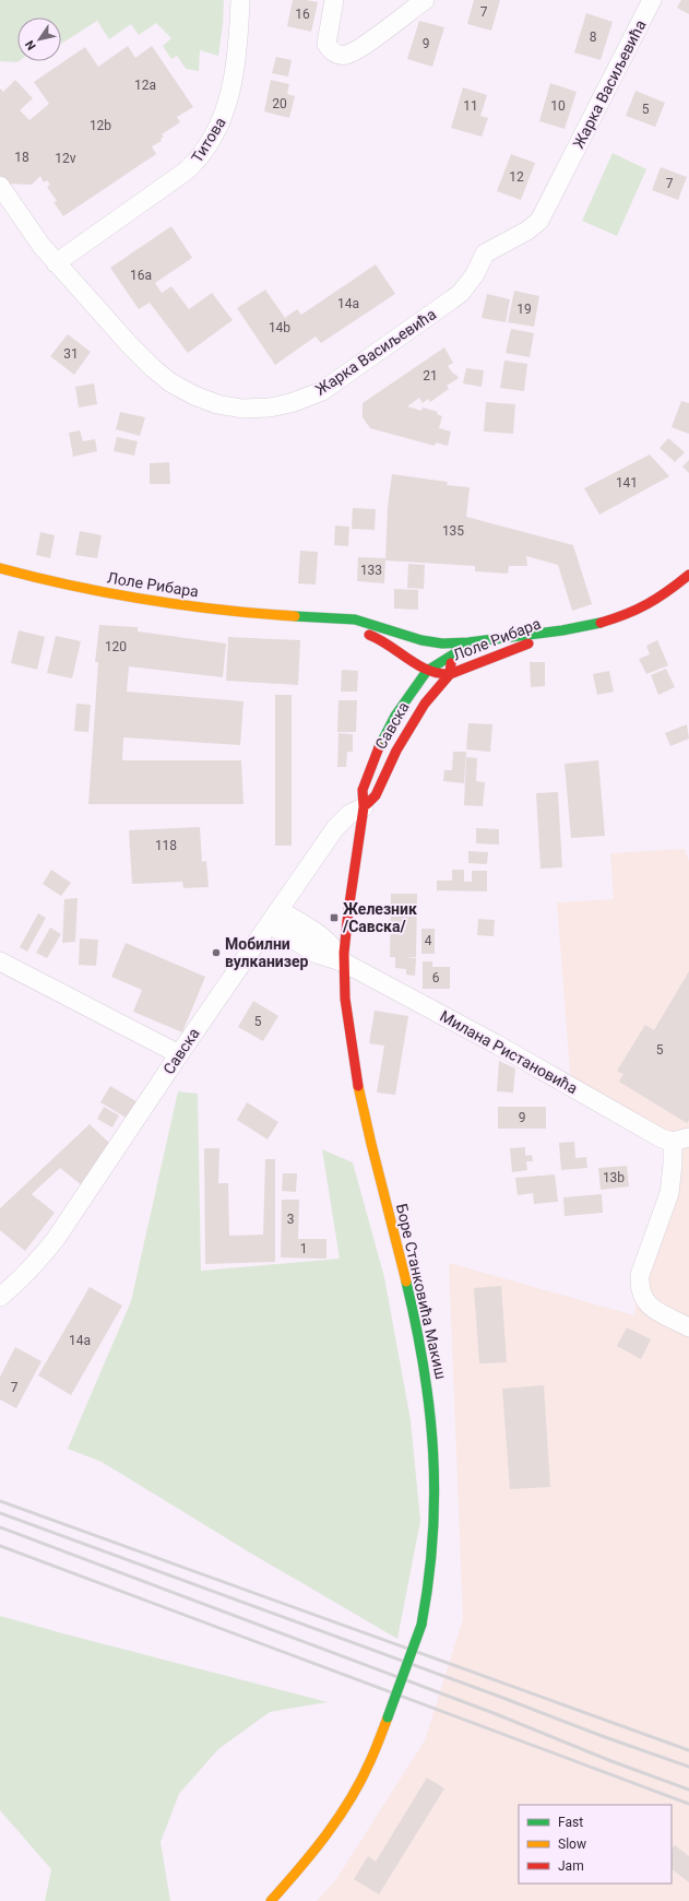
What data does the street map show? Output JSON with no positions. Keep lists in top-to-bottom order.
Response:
{
  "streets": {
    "main road": ["Лоле Рибара", "Савска", "Боре Станковића Макиш"],
    "street": ["Жарка Васиљевића", "Титова", "Милана Ристановића"]
  },
  "crossings": [
    ["Жарка Васиљевића", "Титова"],
    ["Лоле Рибара", "Савска"],
    ["Савска", "Милана Ристановића"],
    ["Савска", "Боре Станковића Макиш"],
    ["Милана Ристановића", "Боре Станковића Макиш"]
  ],
  "places": {
    "transit": ["Железник /Савска/"],
    "other": ["Мобилни вулканизер"]
  },
  "house_numbers": [
    "7",
    "16",
    "8",
    "9",
    "12a",
    "20",
    "11",
    "10",
    "5",
    "12b",
    "18",
    "12v",
    "12",
    "7",
    "16a",
    "14a",
    "19",
    "14b",
    "31",
    "21",
    "141",
    "135",
    "133",
    "120",
    "118",
    "4",
    "6",
    "5",
    "5",
    "9",
    "13b",
    "3",
    "1",
    "14a",
    "7"
  ],
  "legend": ["Fast", "Slow", "Jam"],
  "north": "bottom left"
}
